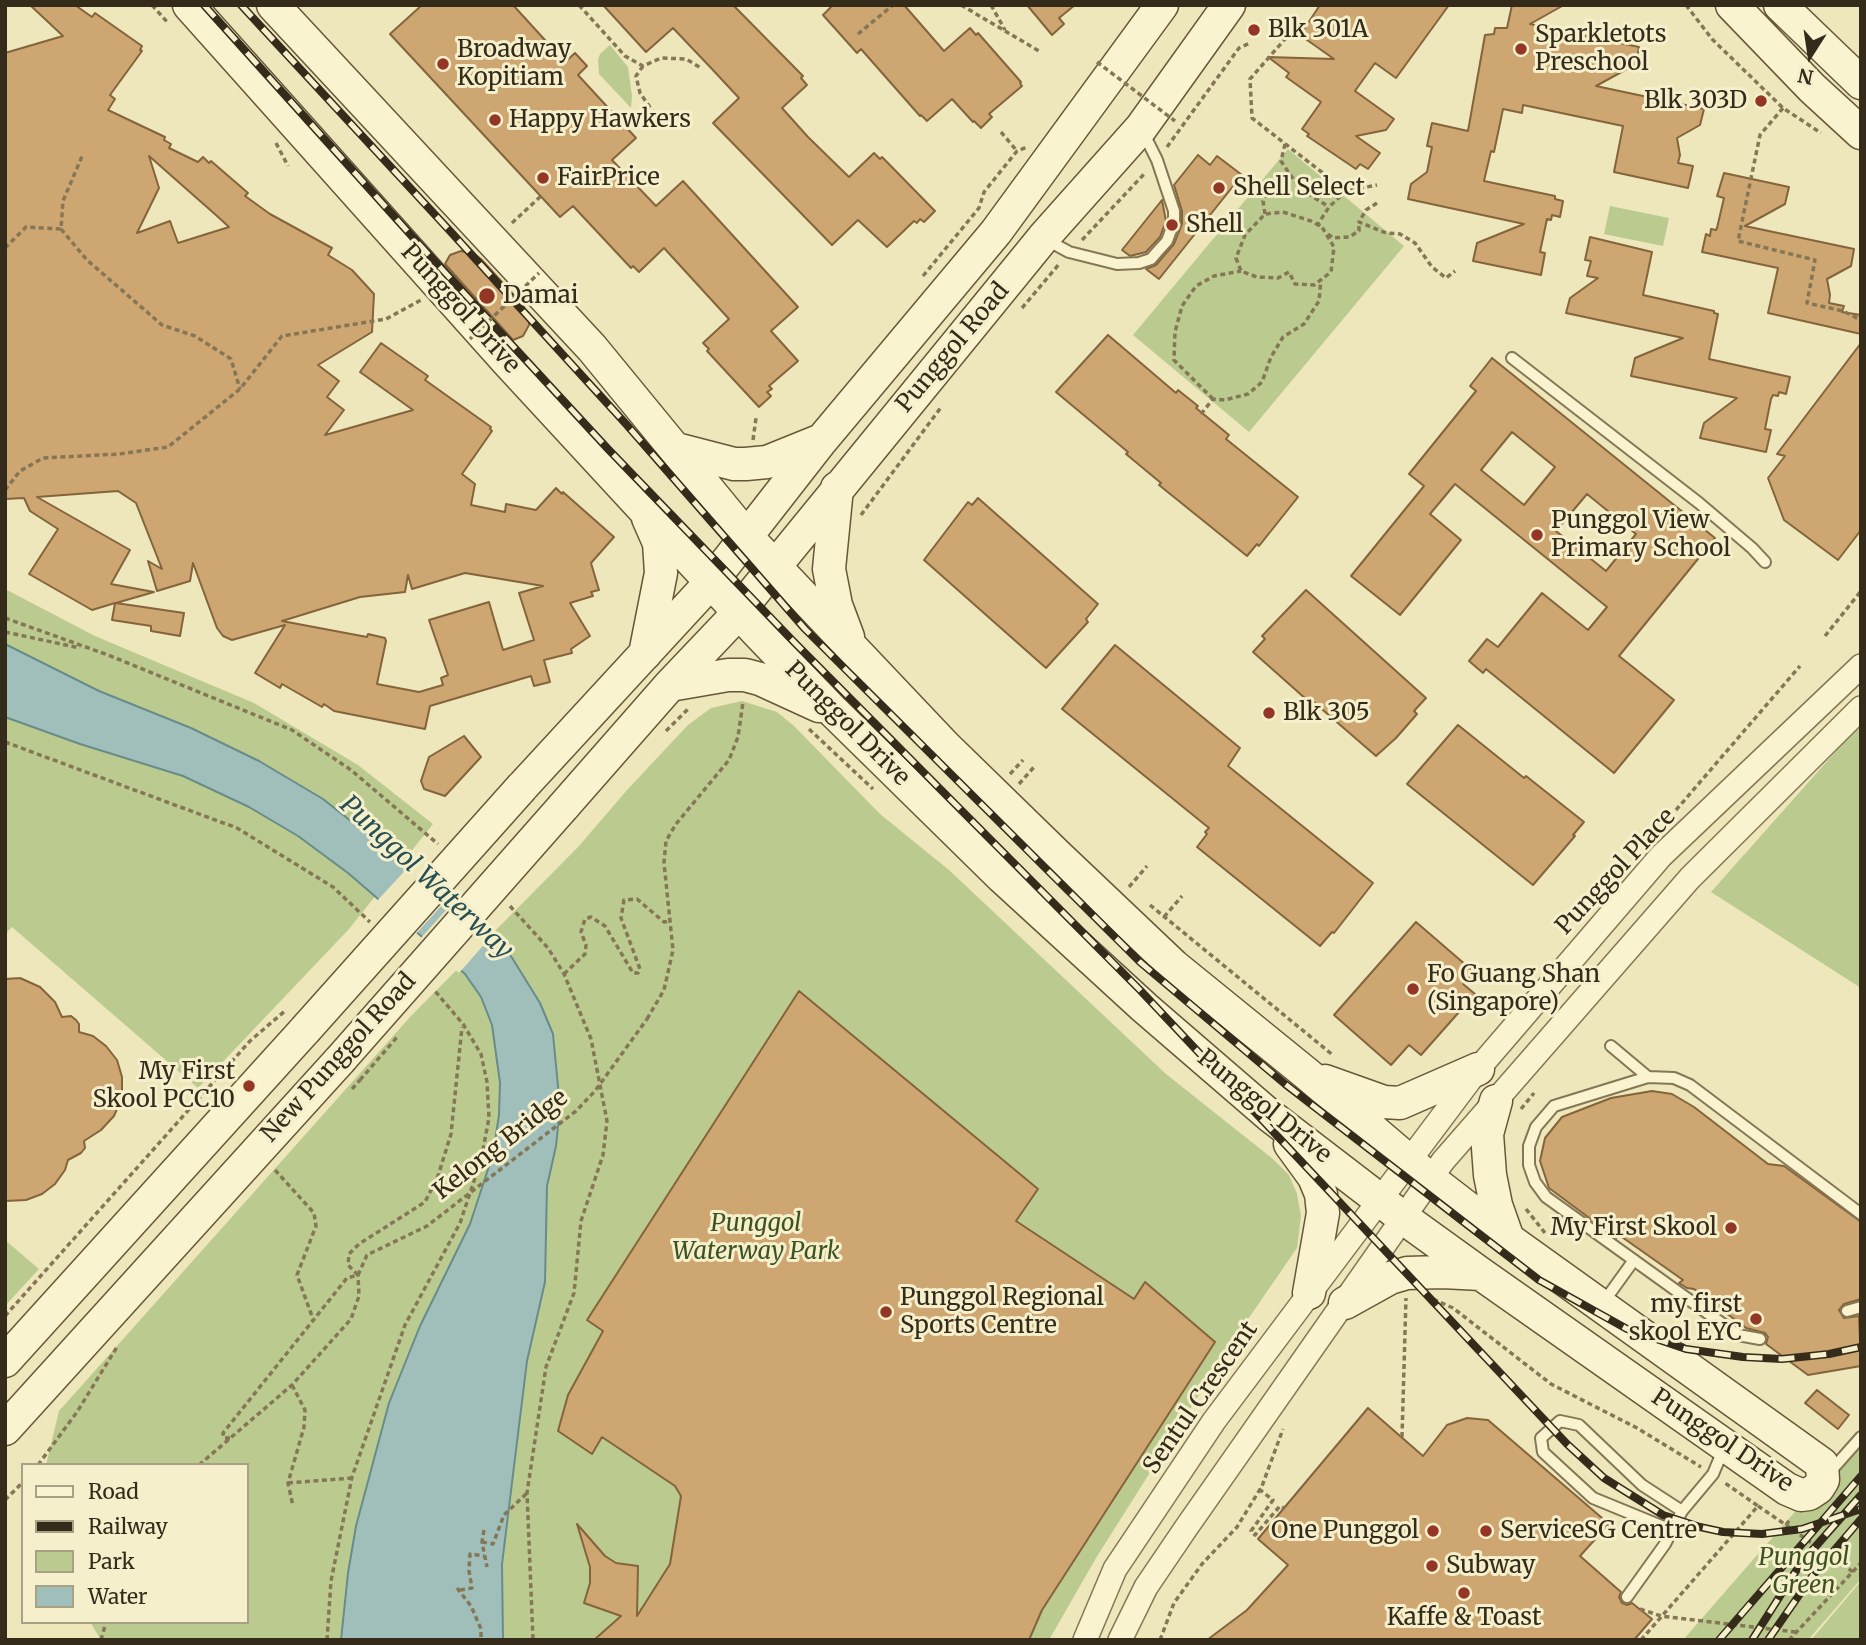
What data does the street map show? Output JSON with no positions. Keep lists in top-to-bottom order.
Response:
{
  "streets": {
    "street": [
      "Punggol Drive",
      "Punggol Road",
      "Punggol Place",
      "New Punggol Road",
      "Sentul Crescent"
    ],
    "path": ["Kelong Bridge"]
  },
  "crossings": [
    ["Punggol Drive", "Punggol Road"],
    ["Punggol Drive", "Punggol Place"],
    ["Punggol Drive", "Sentul Crescent"],
    ["Punggol Road", "New Punggol Road"],
    ["Punggol Place", "Sentul Crescent"]
  ],
  "water": ["Punggol Waterway"],
  "parks": ["Punggol Waterway Park", "Punggol Green"],
  "places": [
    "Blk 301A",
    "Sparkletots Preschool",
    "Broadway Kopitiam",
    "Blk 303D",
    "Happy Hawkers",
    "FairPrice",
    "Shell Select",
    "Shell",
    "Damai",
    "Punggol View Primary School",
    "Blk 305",
    "Fo Guang Shan (Singapore)",
    "My First Skool PCC10",
    "My First Skool",
    "Punggol Regional Sports Centre",
    "my first skool EYC",
    "One Punggol",
    "ServiceSG Centre",
    "Subway",
    "Kaffe & Toast"
  ],
  "legend": [
    "Road",
    "Railway",
    "Park",
    "Water"
  ],
  "north": "bottom"
}
